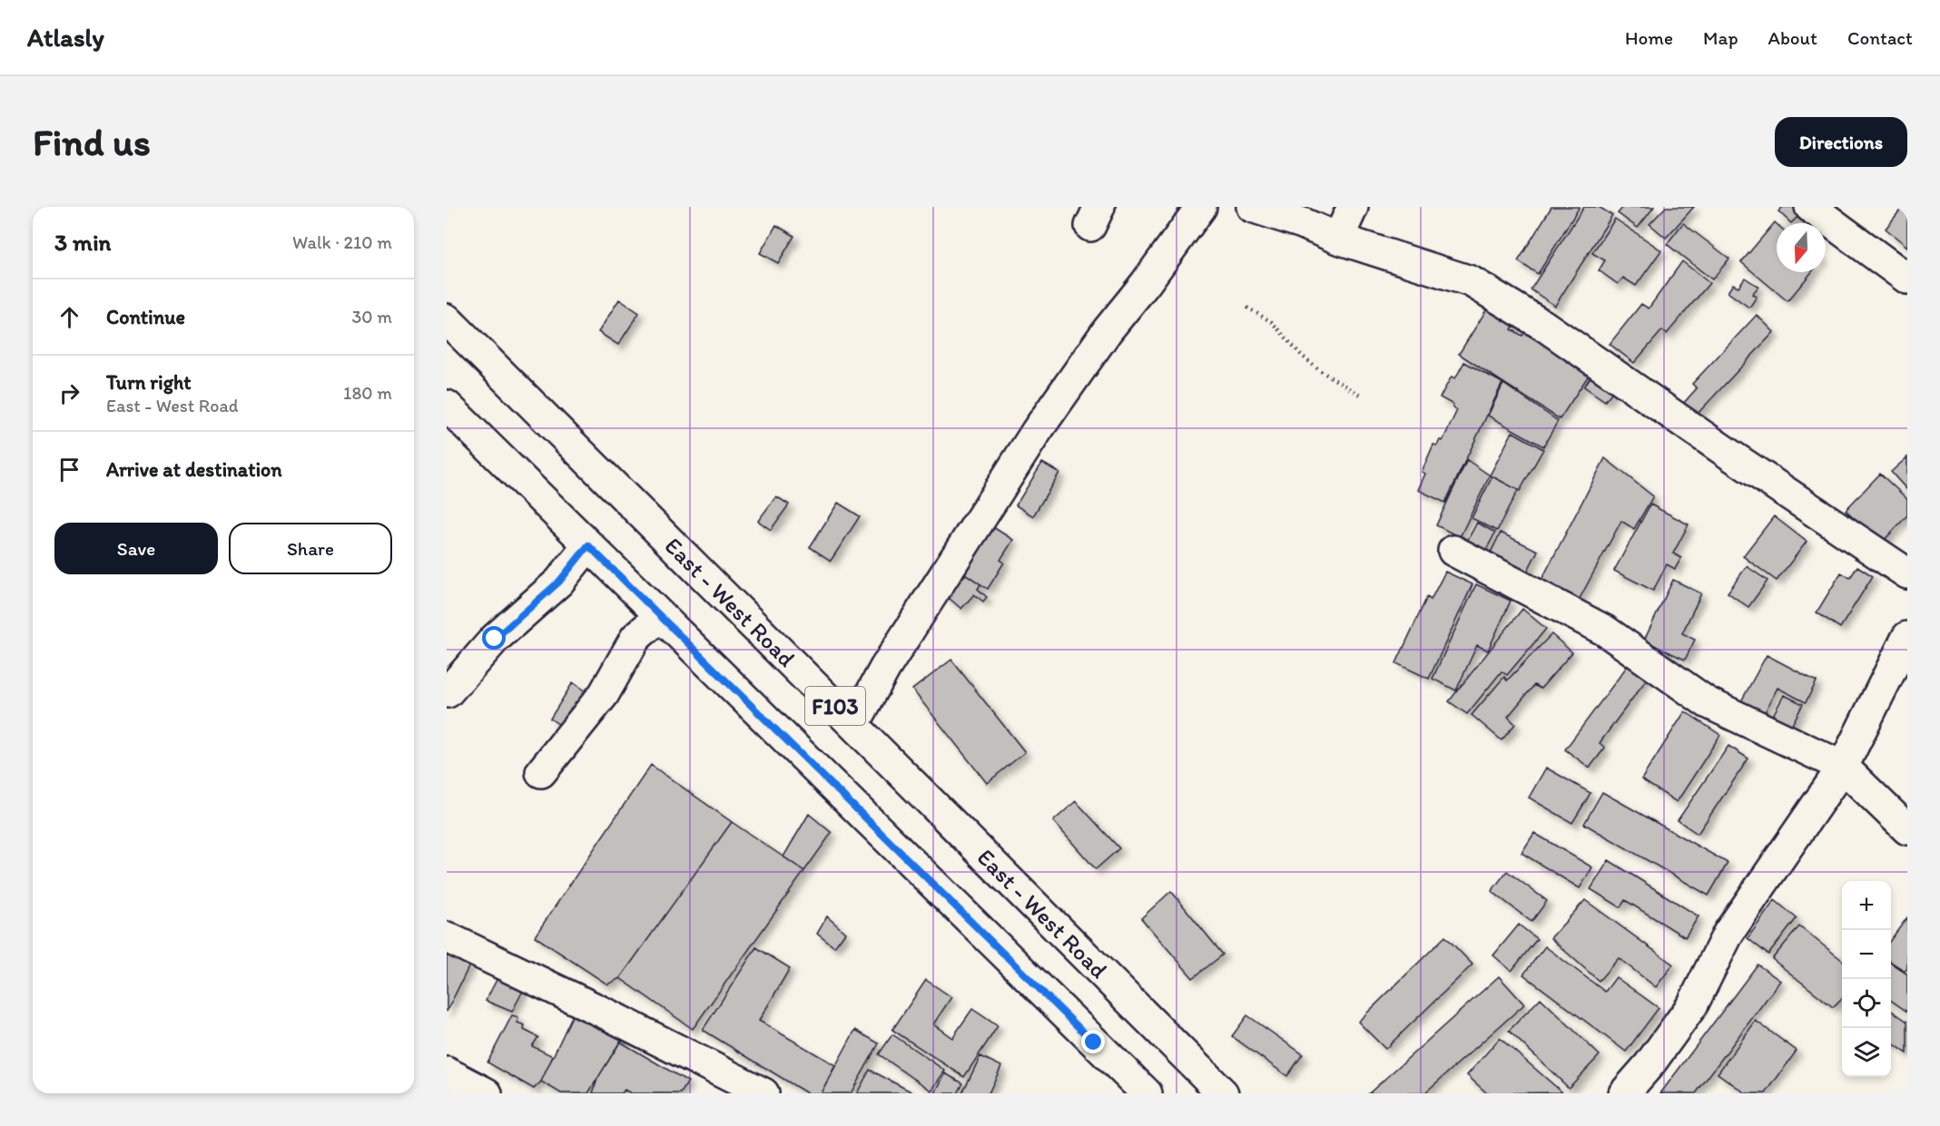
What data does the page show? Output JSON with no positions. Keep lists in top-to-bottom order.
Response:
{
  "streets": {
    "street": ["East - West Road", "F103"]
  },
  "north": "bottom",
  "page": {
    "header": "Atlasly",
    "nav": [
      "Home",
      "Map",
      "About",
      "Contact"
    ],
    "buttons": [
      "Directions",
      ["Save", "Share"]
    ],
    "title": "Find us",
    "heading": ["3 min", "Walk · 210 m"],
    "list": [
      ["Continue", "30 m"],
      ["Turn right", "East - West Road", "180 m"],
      "Arrive at destination"
    ],
    "map_buttons": ["+", "−"]
  }
}
